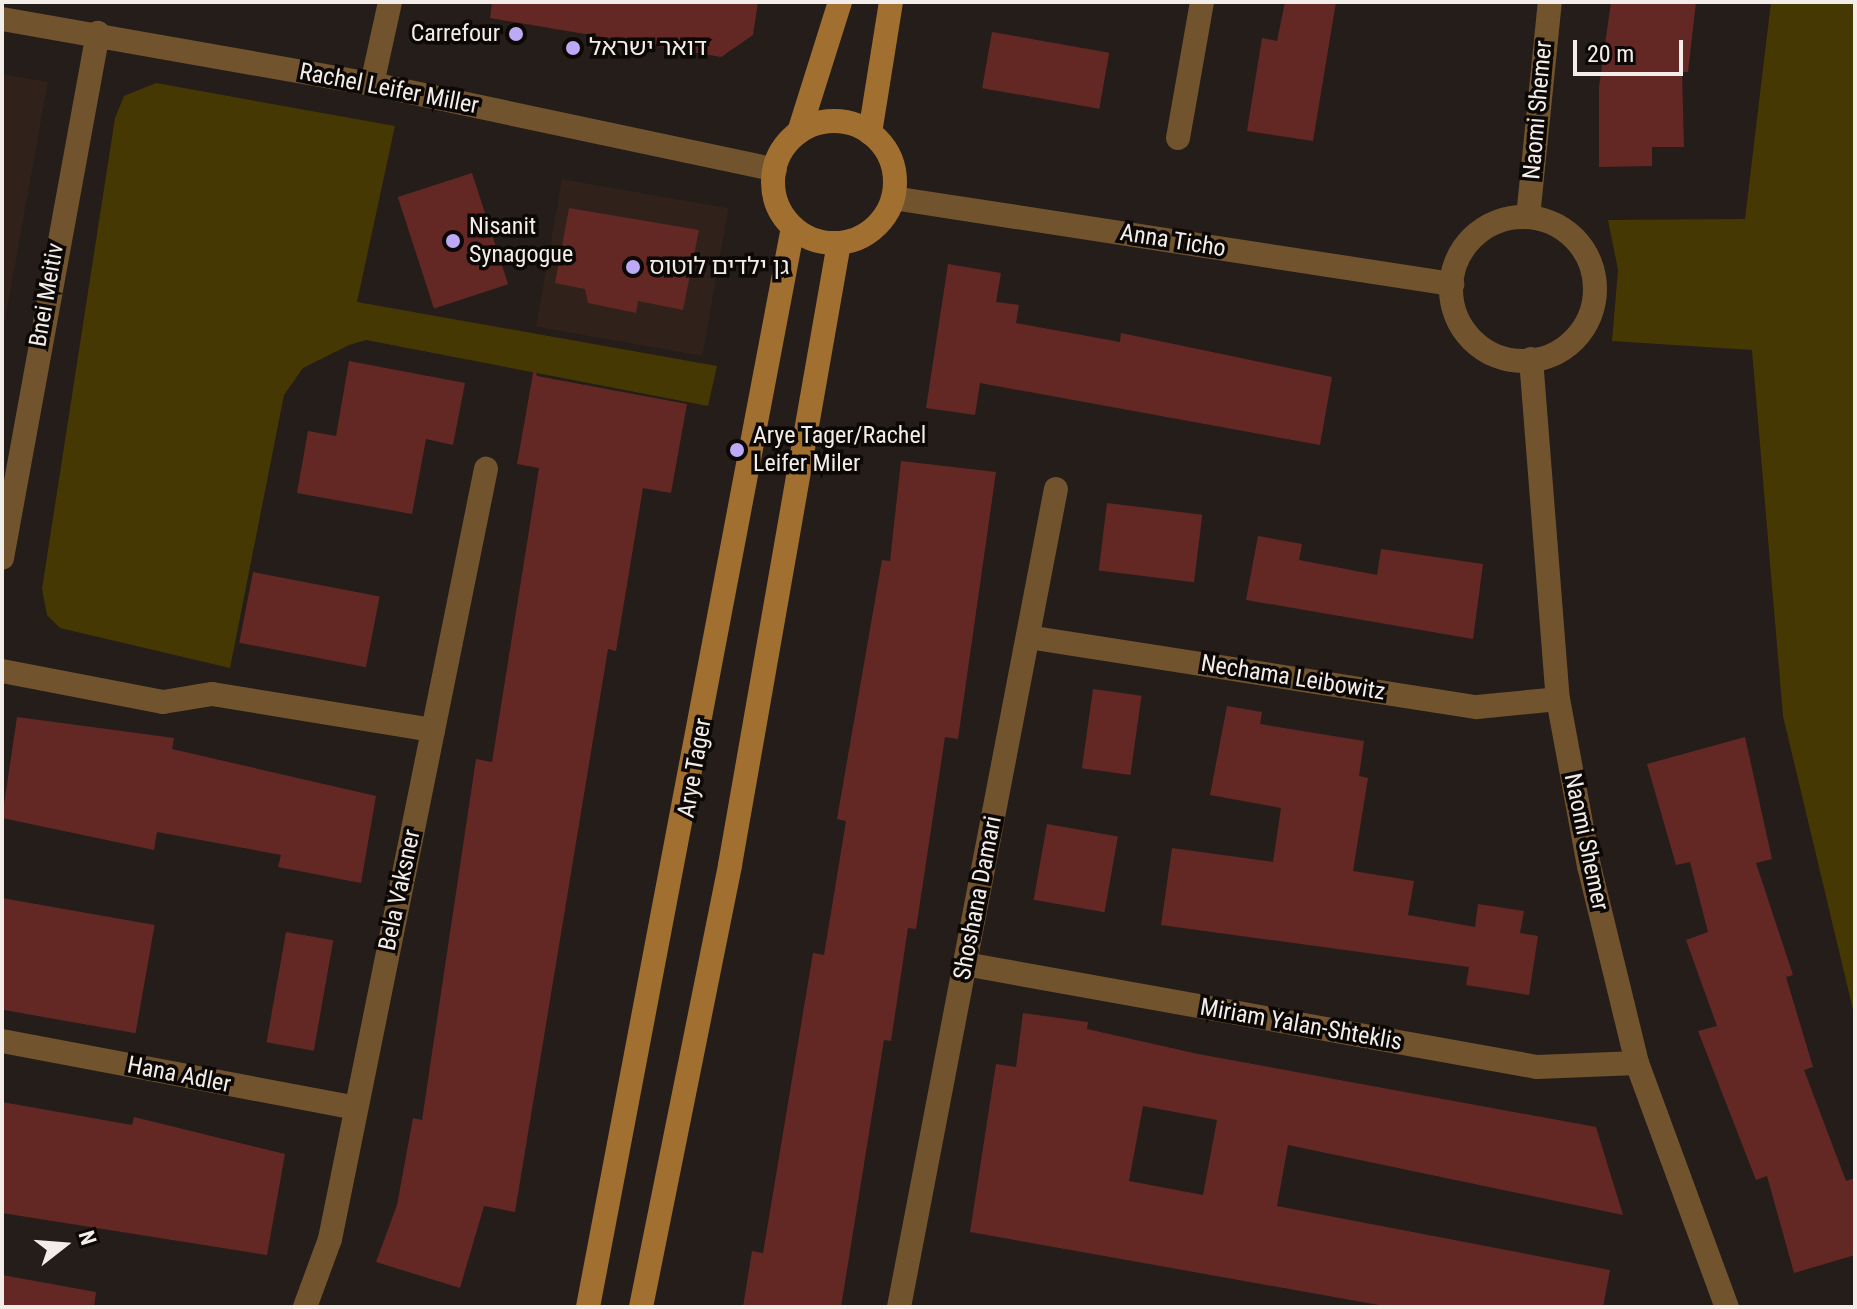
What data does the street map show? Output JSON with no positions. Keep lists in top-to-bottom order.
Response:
{
  "streets": {
    "street": [
      "Rachel Leifer Miller",
      "Naomi Shemer",
      "Anna Ticho",
      "Bnei Meitiv",
      "Nechama Leibowitz",
      "Arye Tager",
      "Bela Vaksner",
      "Shoshana Damari",
      "Miriam Yalan-Shteklis",
      "Hana Adler"
    ]
  },
  "crossings": [
    ["Rachel Leifer Miller", "Anna Ticho"],
    ["Rachel Leifer Miller", "Bnei Meitiv"],
    ["Rachel Leifer Miller", "Arye Tager"],
    ["Naomi Shemer", "Anna Ticho"],
    ["Naomi Shemer", "Nechama Leibowitz"],
    ["Naomi Shemer", "Miriam Yalan-Shteklis"],
    ["Anna Ticho", "Arye Tager"],
    ["Nechama Leibowitz", "Shoshana Damari"],
    ["Bela Vaksner", "Hana Adler"],
    ["Shoshana Damari", "Miriam Yalan-Shteklis"]
  ],
  "places": [
    "Carrefour",
    "דואר ישראל",
    "Nisanit Synagogue",
    "גן ילדים לוטוס",
    "Arye Tager/Rachel Leifer Miler"
  ],
  "scale_bar": "20 m",
  "north": "right"
}
